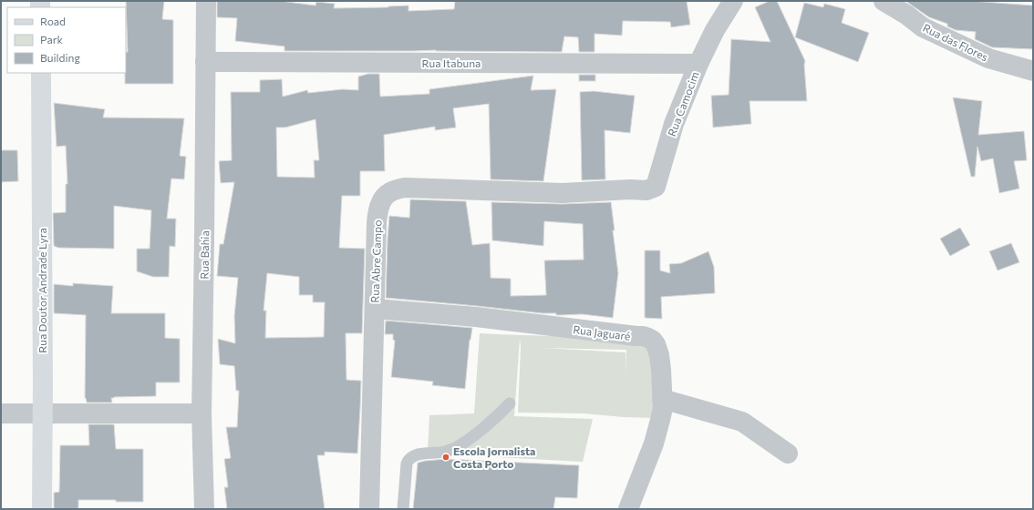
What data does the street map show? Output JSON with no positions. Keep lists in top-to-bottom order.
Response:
{
  "streets": {
    "main road": ["Rua Doutor Andrade Lyra"],
    "street": [
      "Rua das Flores",
      "Rua Itabuna",
      "Rua Camocim",
      "Rua Bahia",
      "Rua Abre Campo",
      "Rua Jaguaré"
    ]
  },
  "crossings": [
    ["Rua Itabuna", "Rua Camocim"],
    ["Rua Itabuna", "Rua Bahia"],
    ["Rua Camocim", "Rua Abre Campo"],
    ["Rua Abre Campo", "Rua Jaguaré"]
  ],
  "places": ["Escola Jornalista Costa Porto"],
  "legend": ["Road", "Park", "Building"]
}
